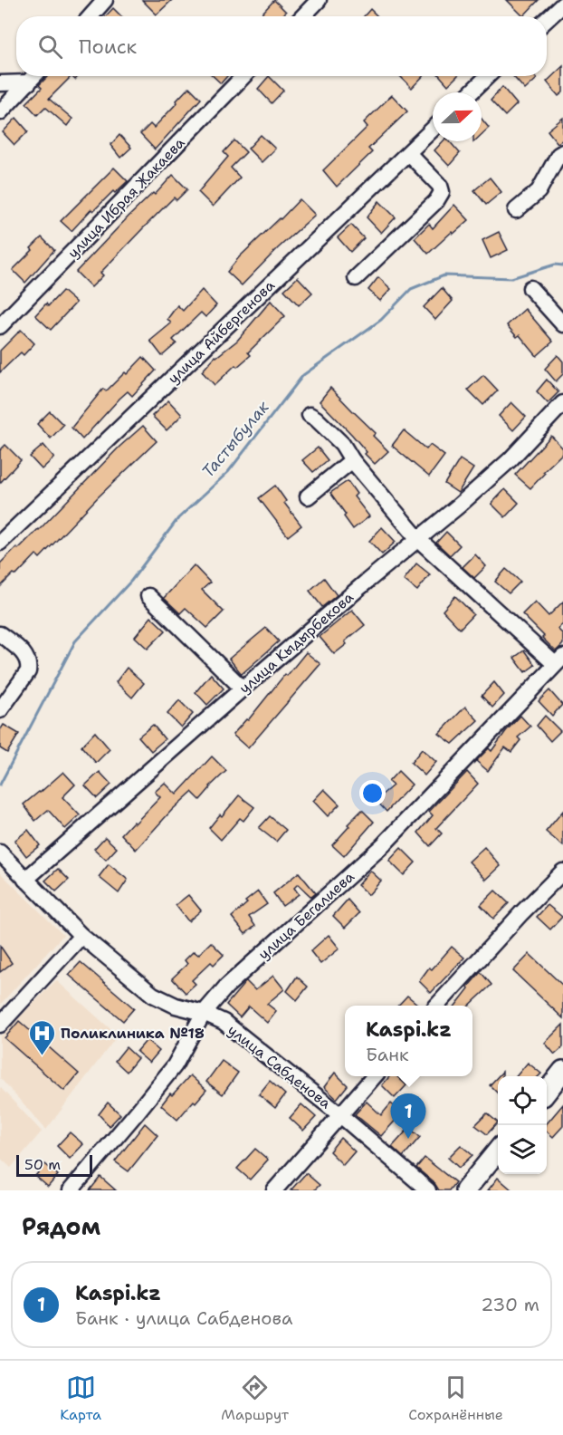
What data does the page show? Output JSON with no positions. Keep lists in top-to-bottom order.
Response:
{
  "streets": {
    "street": [
      "улица Ибрая Жакаева",
      "улица Айбергенова",
      "улица Кыдырбекова",
      "улица Бегалиева",
      "улица Сабденова"
    ]
  },
  "crossings": [
    ["улица Кыдырбекова", "улица Сабденова"],
    ["улица Бегалиева", "улица Сабденова"]
  ],
  "water": ["Тастыбулак"],
  "places": {
    "hospital": ["Поликлиника №18"]
  },
  "scale_bar": "50 m",
  "north": "right",
  "page": {
    "search": "Поиск",
    "popup": ["Kaspi.kz", "Банк"],
    "pins": "1",
    "scale": "50 m",
    "heading": "Рядом",
    "list": [
      {
        "mark": "1",
        "name": "Kaspi.kz",
        "note": "Банк · улица Сабденова",
        "value": "230 m"
      }
    ],
    "nav": ["Карта", "Маршрут", "Сохранённые"]
  }
}
